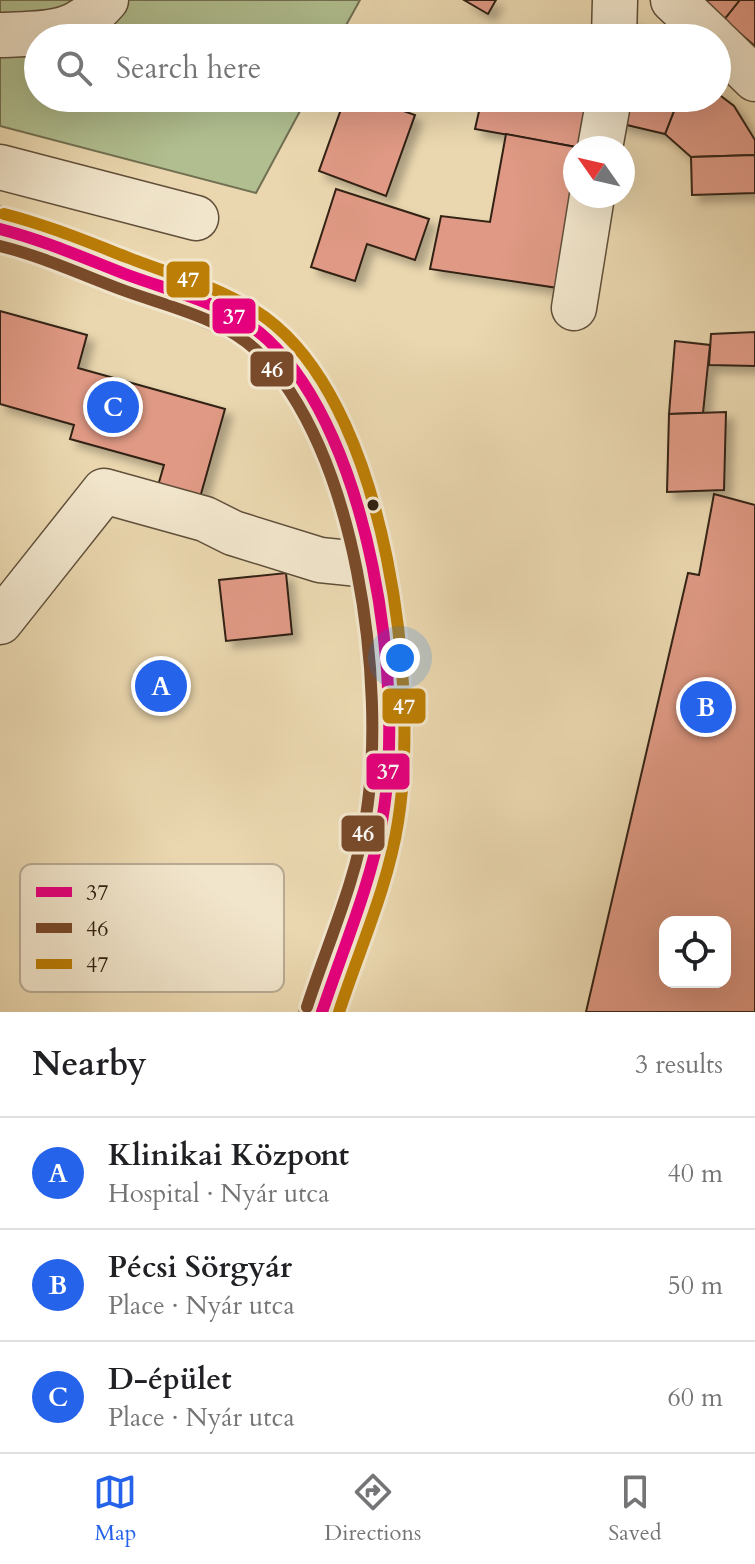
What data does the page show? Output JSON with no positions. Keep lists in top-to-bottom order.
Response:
{
  "lines": ["transit line 47", "transit line 37", "transit line 46"],
  "legend": ["37", "46", "47"],
  "north": "top left",
  "page": {
    "search": "Search here",
    "pins": ["C", "A", "B"],
    "heading": ["Nearby", "3 results"],
    "list": [
      {
        "mark": "A",
        "name": "Klinikai Központ",
        "note": "Hospital · Nyár utca",
        "value": "40 m"
      },
      {
        "mark": "B",
        "name": "Pécsi Sörgyár",
        "note": "Place · Nyár utca",
        "value": "50 m"
      },
      {
        "mark": "C",
        "name": "D-épület",
        "note": "Place · Nyár utca",
        "value": "60 m"
      }
    ],
    "nav": ["Map", "Directions", "Saved"]
  }
}
